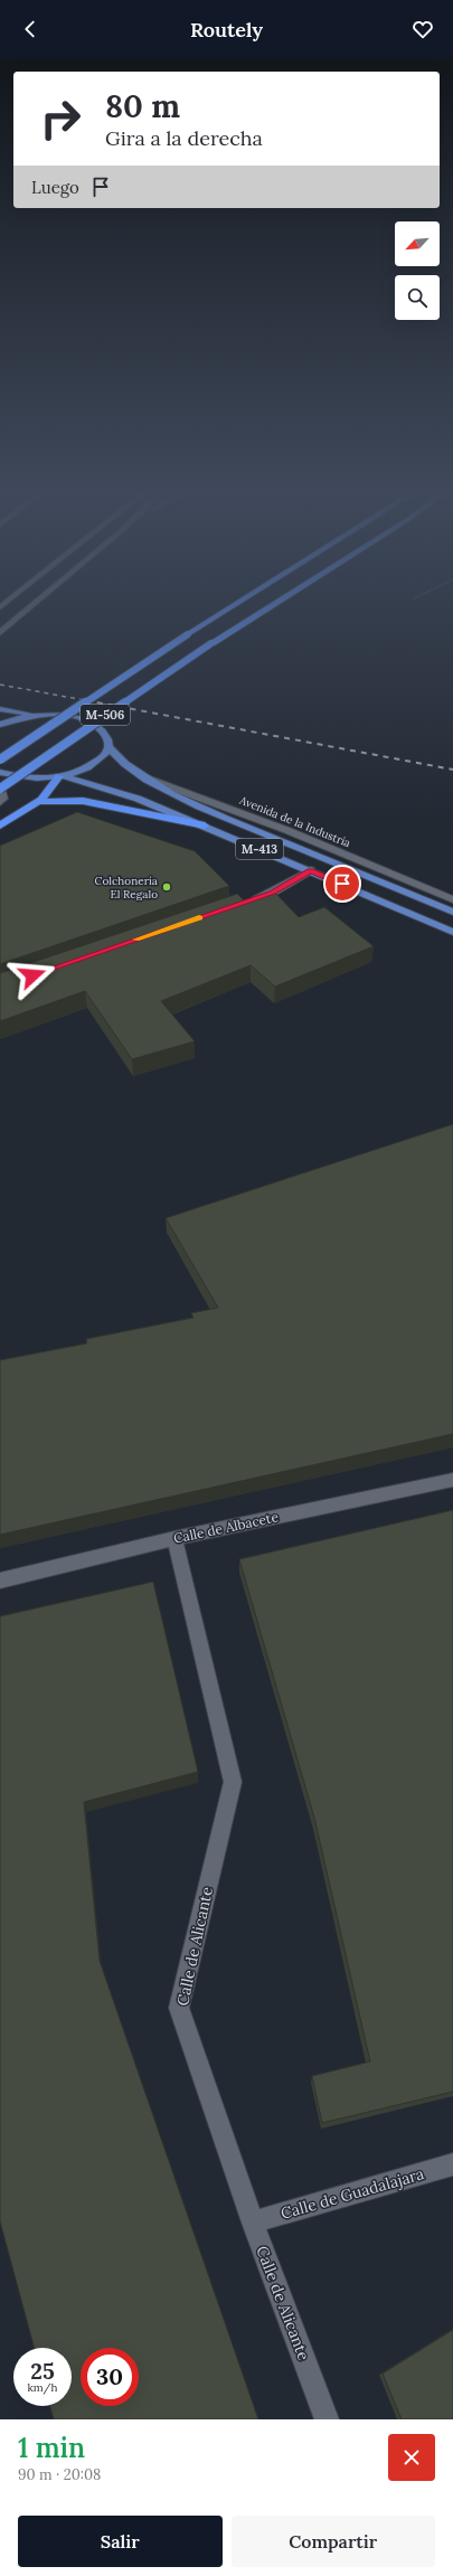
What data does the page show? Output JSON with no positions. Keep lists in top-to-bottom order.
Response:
{
  "streets": {
    "highway": ["M-506"],
    "main road": ["M-413"],
    "street": [
      "Avenida de la Industria",
      "Calle de Albacete",
      "Calle de Alicante",
      "Calle de Guadalajara"
    ]
  },
  "crossings": [
    ["Avenida de la Industria", "M-413"],
    ["Calle de Albacete", "Calle de Alicante"],
    ["Calle de Alicante", "Calle de Guadalajara"]
  ],
  "places": ["Colchonería El Regalo"],
  "north": "bottom left",
  "page": {
    "header": "Routely",
    "turn": ["80 m", "Gira a la derecha"],
    "then": "Luego",
    "speed": "25 km/h",
    "limit": "30",
    "heading": ["1 min", "90 m · 20:08"],
    "buttons": ["Salir", "Compartir"]
  }
}
